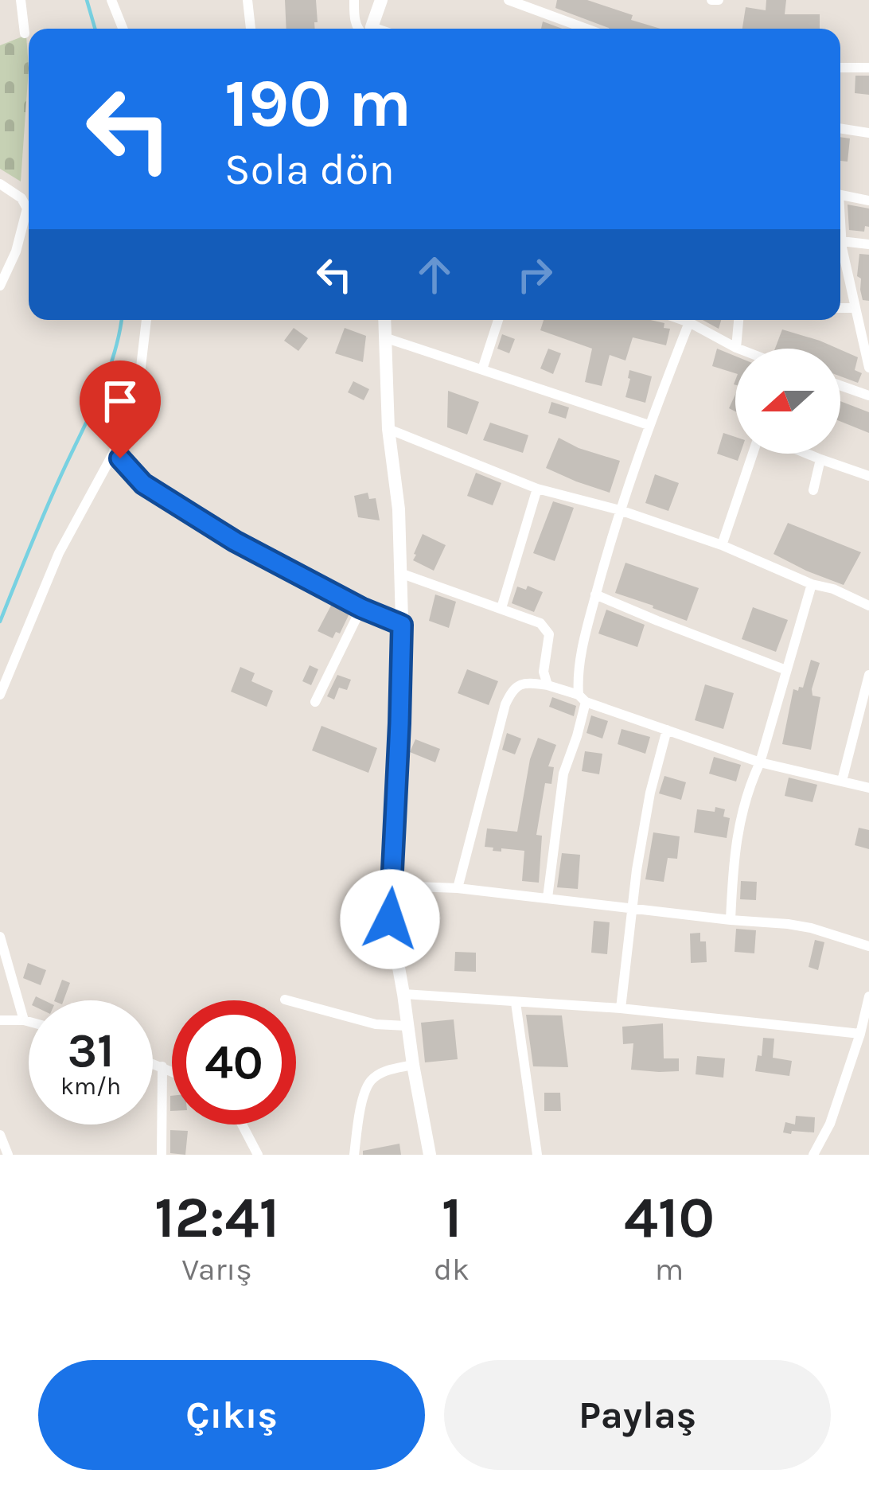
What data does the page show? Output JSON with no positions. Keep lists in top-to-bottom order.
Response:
{
  "north": "left",
  "page": {
    "turn": ["190 m", "Sola dön"],
    "speed": "31 km/h",
    "limit": "40",
    "eta": [
      "12:41",
      "Varış",
      "1",
      "dk",
      "410",
      "m"
    ],
    "buttons": ["Çıkış", "Paylaş"]
  }
}
